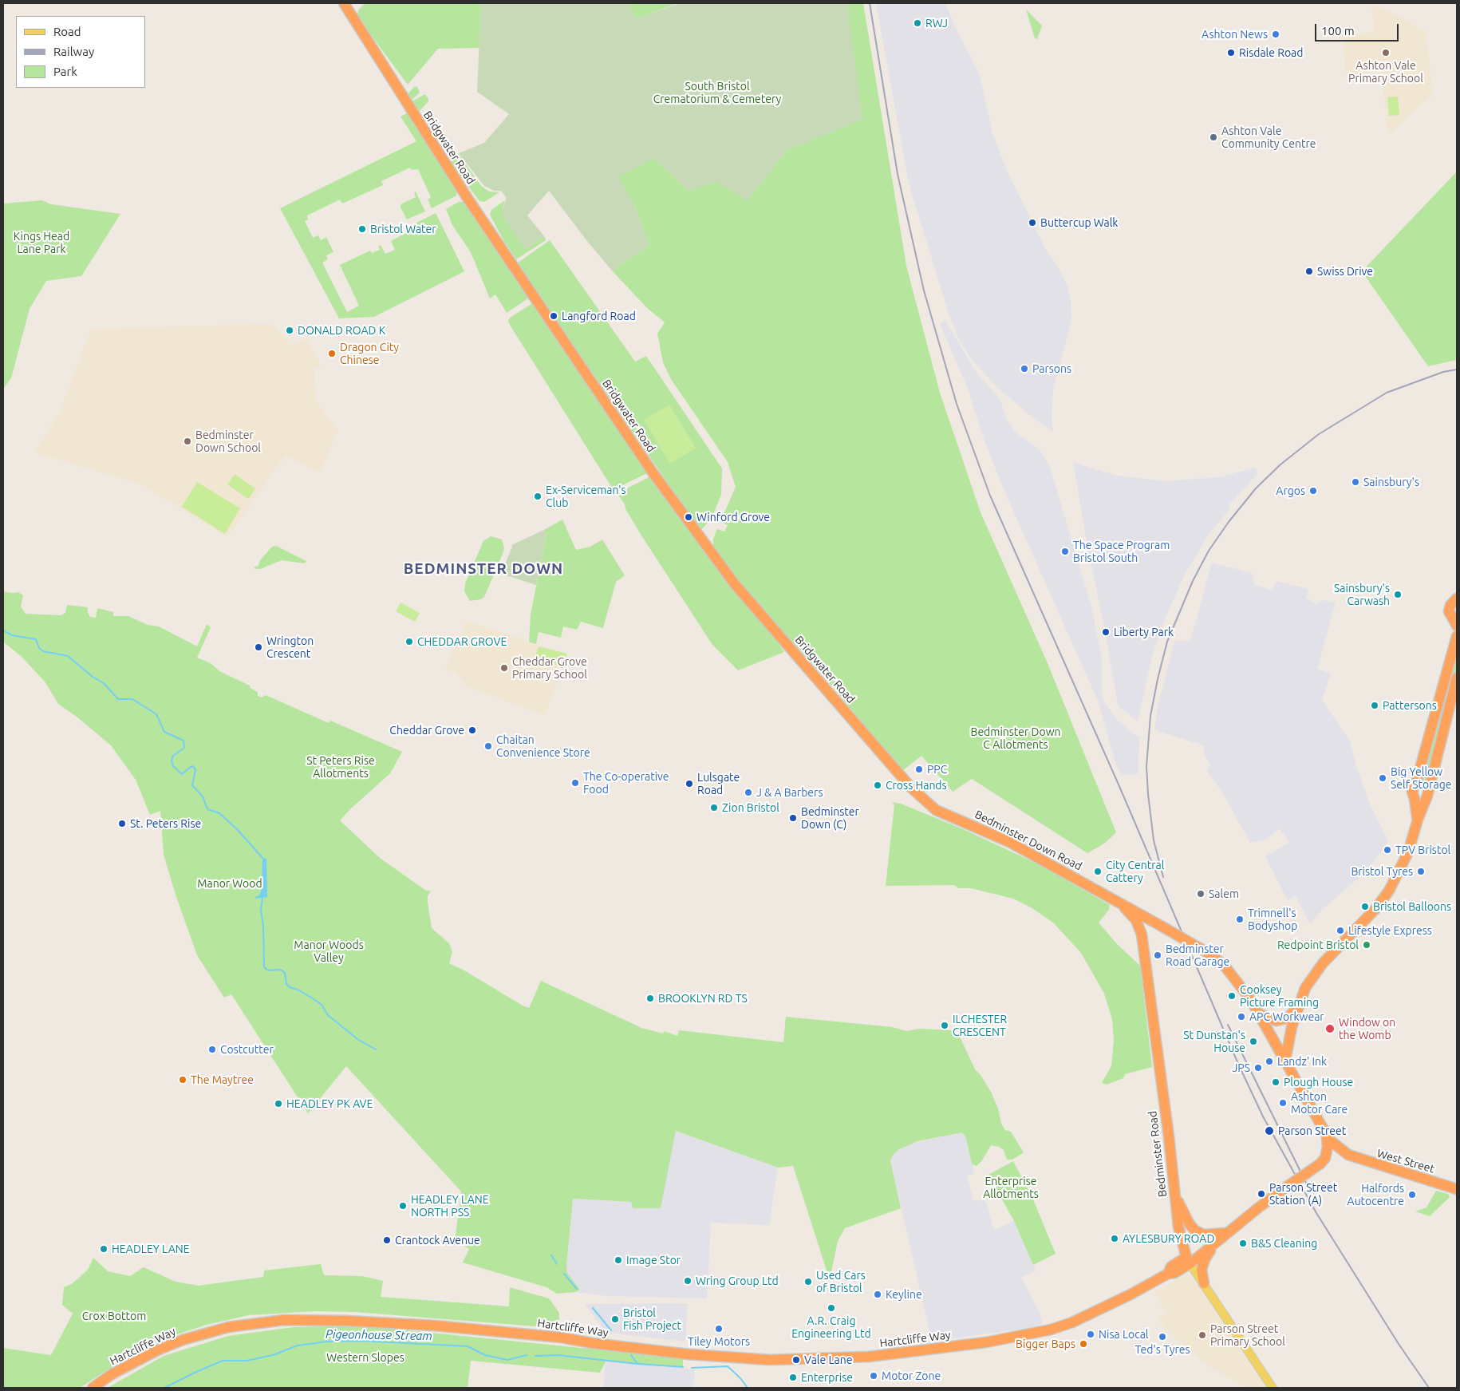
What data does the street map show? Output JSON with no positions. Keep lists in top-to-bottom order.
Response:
{
  "streets": {
    "highway": [
      "Bridgwater Road",
      "Bedminster Down Road",
      "Bedminster Road",
      "West Street",
      "Hartcliffe Way"
    ]
  },
  "crossings": [
    ["Bridgwater Road", "Bedminster Down Road"],
    ["Bedminster Down Road", "Bedminster Road"],
    ["Bedminster Down Road", "West Street"],
    ["Bedminster Road", "Hartcliffe Way"]
  ],
  "districts": ["BEDMINSTER DOWN"],
  "water": ["Pigeonhouse Stream"],
  "parks": [
    "South Bristol Crematorium & Cemetery",
    "Kings Head Lane Park",
    "Bedminster Down C Allotments",
    "St Peters Rise Allotments",
    "Manor Wood",
    "Manor Woods Valley",
    "Enterprise Allotments",
    "Crox Bottom",
    "Western Slopes"
  ],
  "places": [
    "RWJ",
    "Ashton News",
    "Risdale Road",
    "Ashton Vale Primary School",
    "Ashton Vale Community Centre",
    "Buttercup Walk",
    "Bristol Water",
    "Swiss Drive",
    "Langford Road",
    "DONALD ROAD K",
    "Dragon City Chinese",
    "Parsons",
    "Bedminster Down School",
    "Sainsbury's",
    "Argos",
    "Ex-Serviceman's Club",
    "Winford Grove",
    "The Space Program Bristol South",
    "Sainsbury's Carwash",
    "Liberty Park",
    "CHEDDAR GROVE",
    "Wrington Crescent",
    "Cheddar Grove Primary School",
    "Pattersons",
    "Cheddar Grove",
    "Chaitan Convenience Store",
    "PPC",
    "Big Yellow Self Storage",
    "The Co-operative Food",
    "Lulsgate Road",
    "Cross Hands",
    "J & A Barbers",
    "Zion Bristol",
    "Bedminster Down (C)",
    "St. Peters Rise",
    "TPV Bristol",
    "City Central Cattery",
    "Bristol Tyres",
    "Salem",
    "Bristol Balloons",
    "Trimnell's Bodyshop",
    "Lifestyle Express",
    "Redpoint Bristol",
    "Bedminster Road Garage",
    "Cooksey Picture Framing",
    "BROOKLYN RD TS",
    "APC Workwear",
    "ILCHESTER CRESCENT",
    "Window on the Womb",
    "St Dunstan's House",
    "Costcutter",
    "Landz' Ink",
    "JPS",
    "The Maytree",
    "Plough House",
    "Ashton Motor Care",
    "HEADLEY PK AVE",
    "Parson Street",
    "Parson Street Station (A)",
    "Halfords Autocentre",
    "HEADLEY LANE NORTH PSS",
    "AYLESBURY ROAD",
    "Crantock Avenue",
    "B&S Cleaning",
    "HEADLEY LANE",
    "Image Stor",
    "Wring Group Ltd",
    "Used Cars of Bristol",
    "Keyline",
    "A.R. Craig Engineering Ltd",
    "Bristol Fish Project",
    "Tiley Motors",
    "Nisa Local",
    "Parson Street Primary School",
    "Ted's Tyres",
    "Bigger Baps",
    "Vale Lane",
    "Motor Zone",
    "Enterprise"
  ],
  "legend": ["Road", "Railway", "Park"],
  "scale_bar": "100 m"
}
